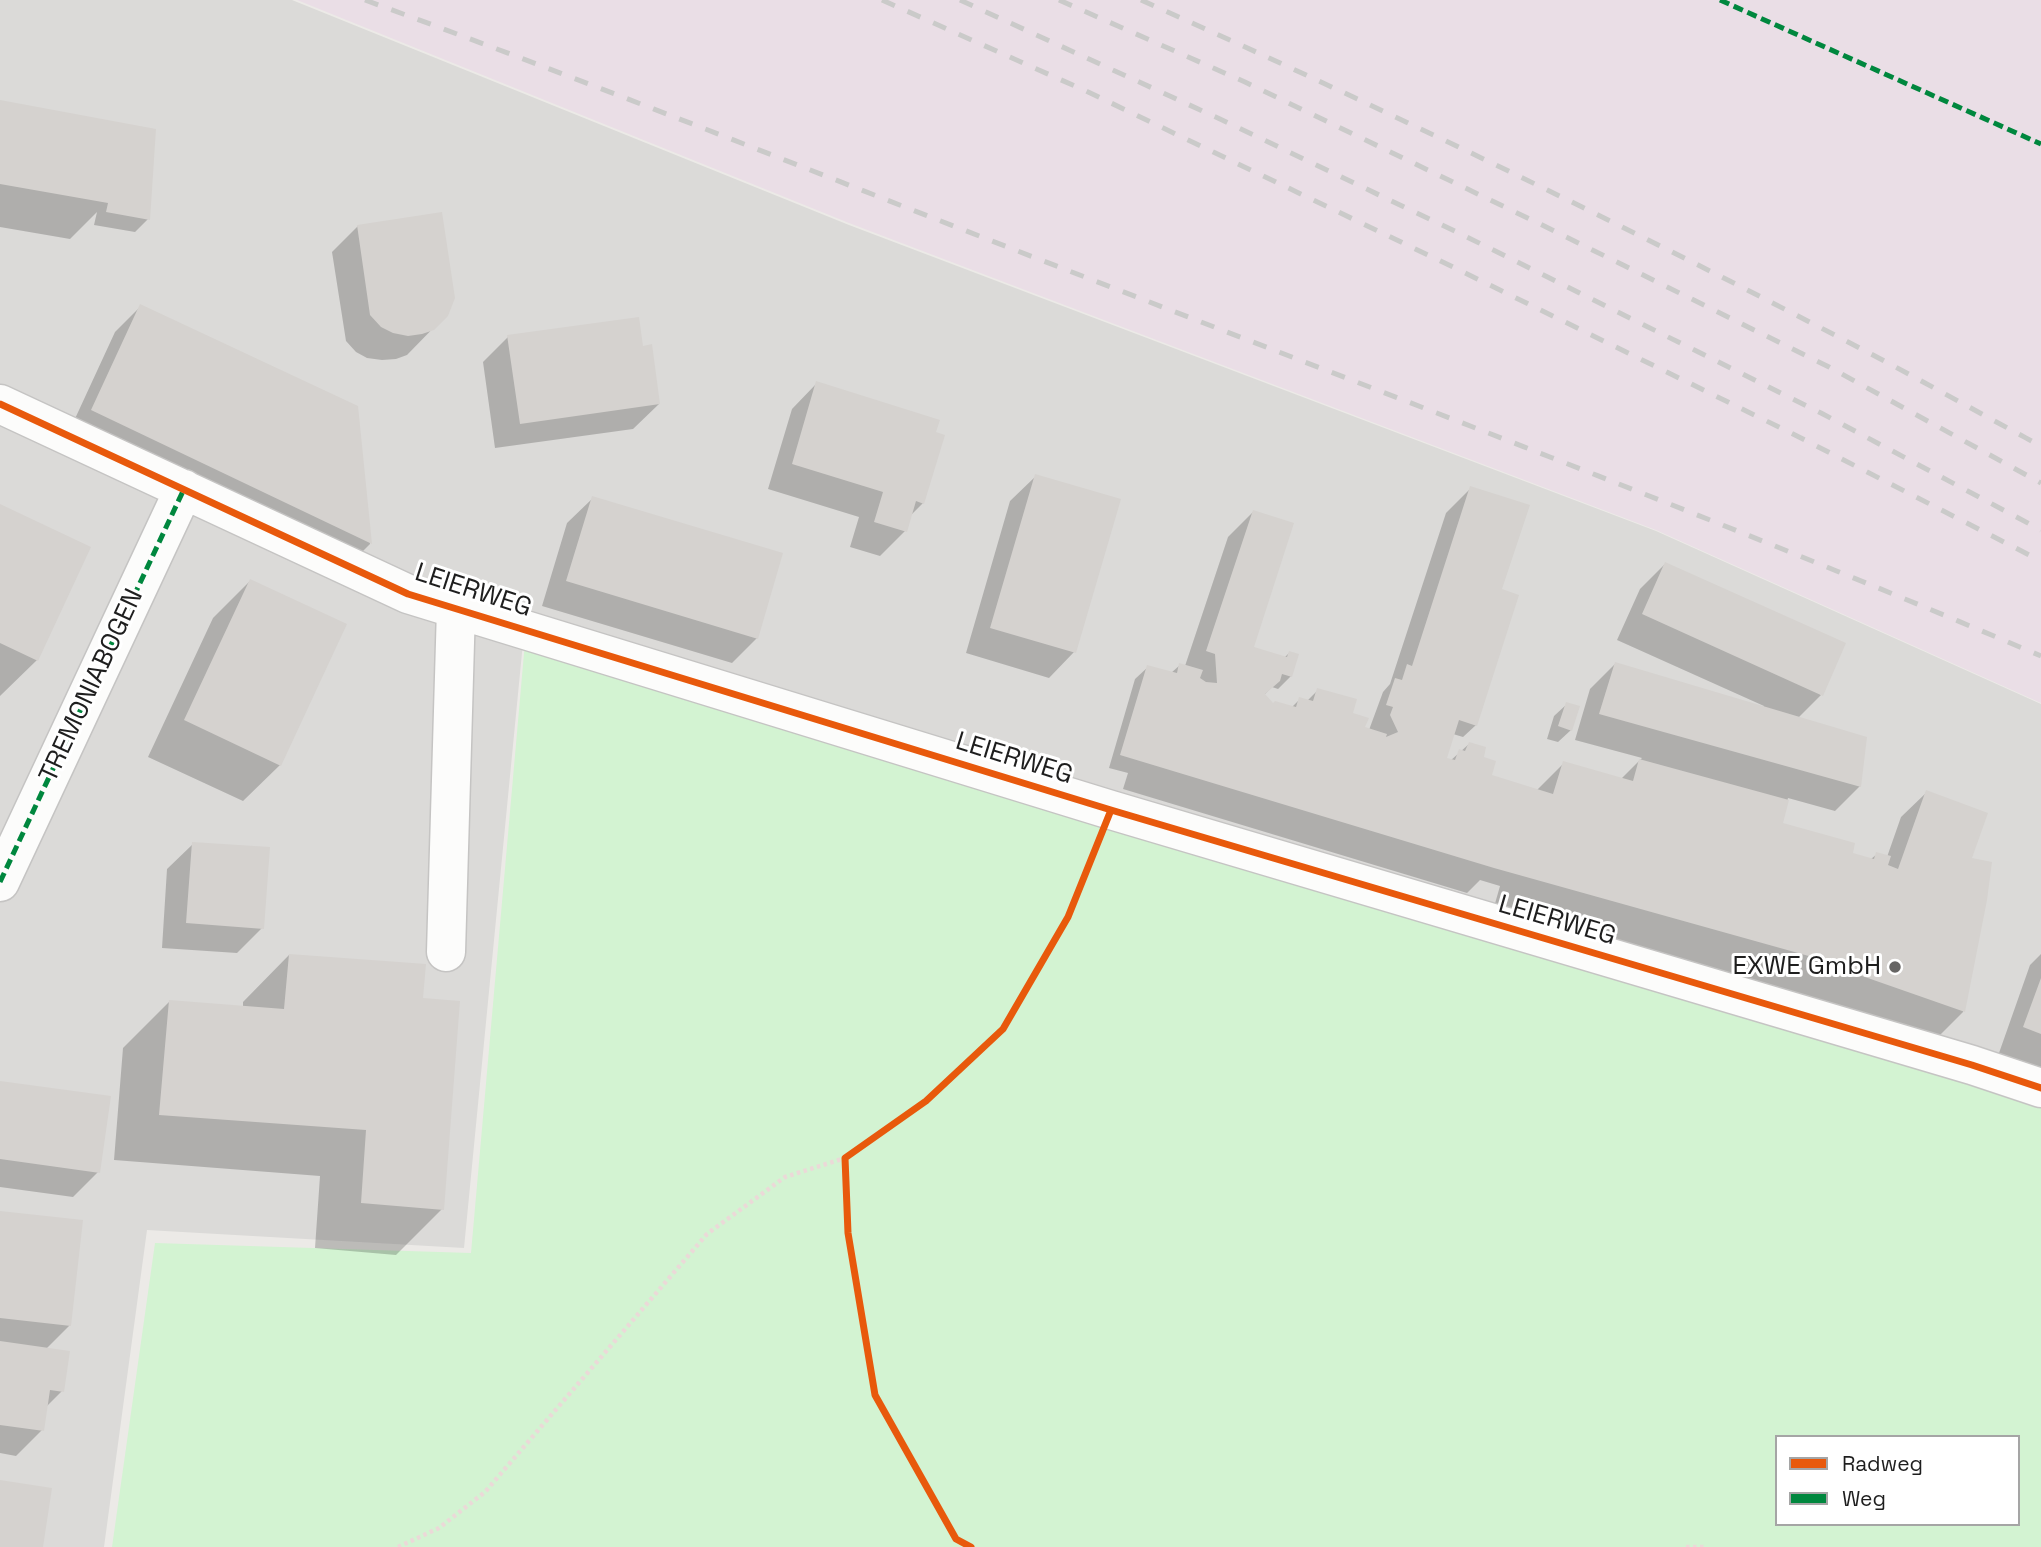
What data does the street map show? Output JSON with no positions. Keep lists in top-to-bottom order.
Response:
{
  "streets": {
    "street": ["LEIERWEG", "TREMONIABOGEN"]
  },
  "crossings": [
    ["LEIERWEG", "TREMONIABOGEN"]
  ],
  "places": ["EXWE GmbH"],
  "legend": ["Radweg", "Weg"]
}
